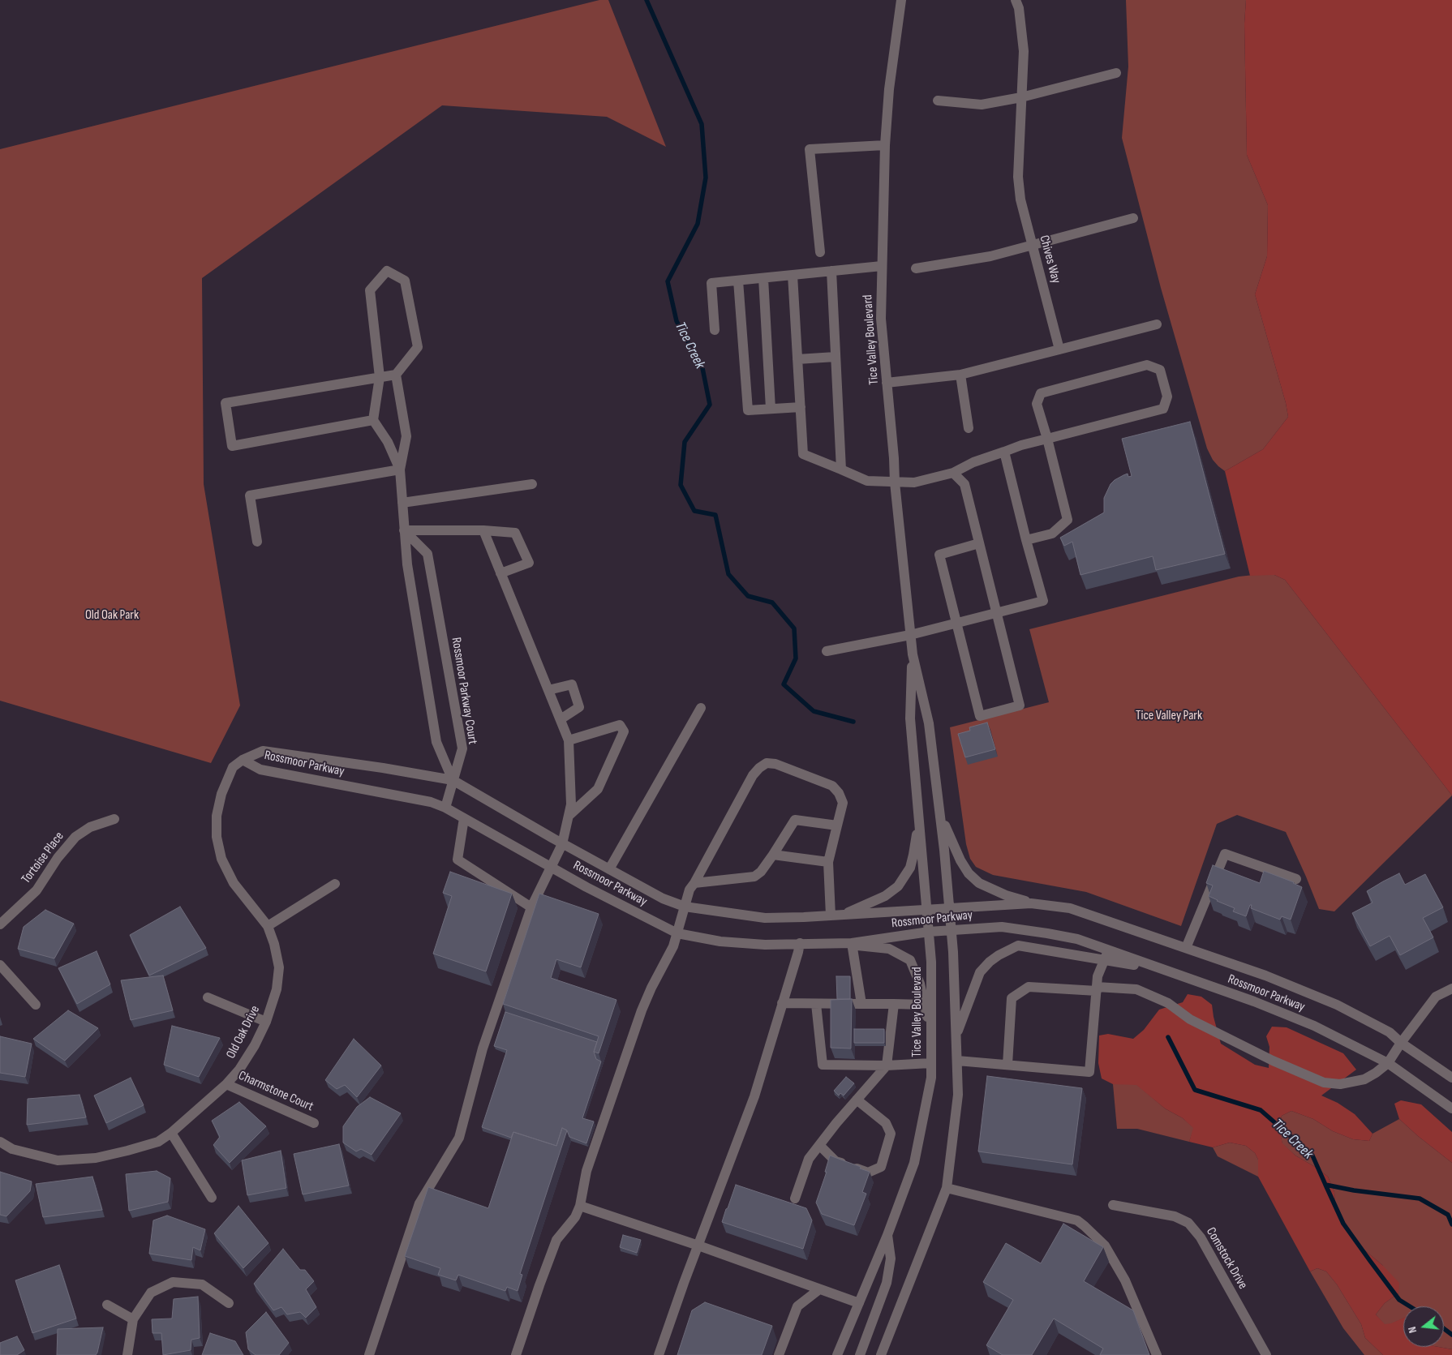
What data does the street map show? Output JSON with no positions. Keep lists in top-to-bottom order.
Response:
{
  "streets": {
    "street": [
      "Chives Way",
      "Tice Valley Boulevard",
      "Rossmoor Parkway Court",
      "Rossmoor Parkway",
      "Tortoise Place",
      "Old Oak Drive",
      "Charmstone Court",
      "Comstock Drive"
    ]
  },
  "crossings": [
    ["Tice Valley Boulevard", "Rossmoor Parkway"],
    ["Rossmoor Parkway Court", "Rossmoor Parkway"],
    ["Rossmoor Parkway", "Old Oak Drive"],
    ["Old Oak Drive", "Charmstone Court"]
  ],
  "water": ["Tice Creek"],
  "parks": ["Old Oak Park", "Tice Valley Park"],
  "north": "left"
}
